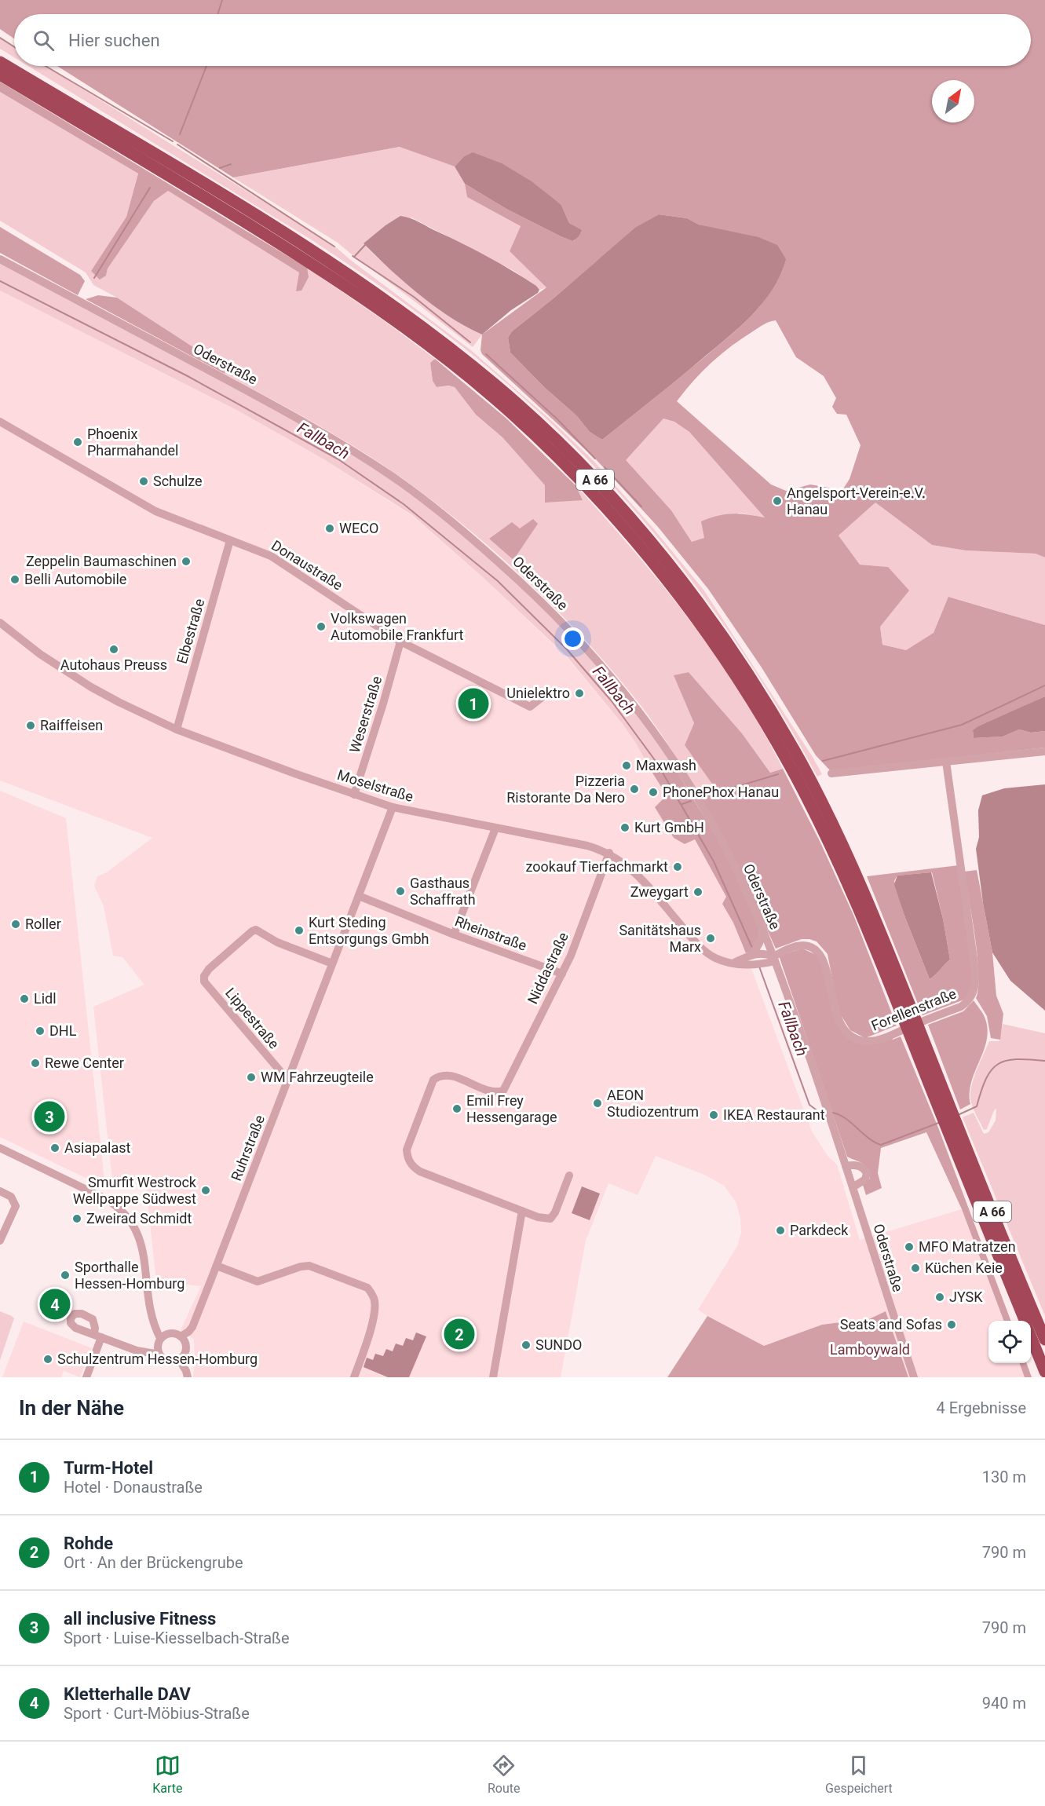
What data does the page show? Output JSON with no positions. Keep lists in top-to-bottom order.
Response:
{
  "streets": {
    "highway": ["A 66"],
    "street": [
      "Oderstraße",
      "Donaustraße",
      "Elbestraße",
      "Weserstraße",
      "Moselstraße",
      "Rheinstraße",
      "Niddastraße",
      "Forellenstraße",
      "Lippestraße",
      "Ruhrstraße"
    ]
  },
  "crossings": [
    ["Oderstraße", "Moselstraße"],
    ["Oderstraße", "Forellenstraße"],
    ["Donaustraße", "Elbestraße"],
    ["Donaustraße", "Weserstraße"],
    ["Elbestraße", "Moselstraße"],
    ["Weserstraße", "Moselstraße"],
    ["Moselstraße", "Niddastraße"],
    ["Moselstraße", "Forellenstraße"],
    ["Moselstraße", "Ruhrstraße"],
    ["Rheinstraße", "Niddastraße"],
    ["Rheinstraße", "Ruhrstraße"],
    ["Lippestraße", "Ruhrstraße"]
  ],
  "water": ["Fallbach"],
  "parks": ["Lamboywald"],
  "places": [
    "Phoenix Pharmahandel",
    "Schulze",
    "Angelsport-Verein-e.V. Hanau",
    "WECO",
    "Zeppelin Baumaschinen",
    "Belli Automobile",
    "Volkswagen Automobile Frankfurt",
    "Autohaus Preuss",
    "Unielektro",
    "Raiffeisen",
    "Maxwash",
    "Pizzeria Ristorante Da Nero",
    "PhonePhox Hanau",
    "Kurt GmbH",
    "zookauf Tierfachmarkt",
    "Gasthaus Schaffrath",
    "Zweygart",
    "Roller",
    "Kurt Steding Entsorgungs Gmbh",
    "Sanitätshaus Marx",
    "Lidl",
    "DHL",
    "Rewe Center",
    "WM Fahrzeugteile",
    "AEON Studiozentrum",
    "Emil Frey Hessengarage",
    "IKEA Restaurant",
    "Asiapalast",
    "Smurfit Westrock Wellpappe Südwest",
    "Zweirad Schmidt",
    "Parkdeck",
    "MFO Matratzen",
    "Küchen Keie",
    "Sporthalle Hessen-Homburg",
    "JYSK",
    "Seats and Sofas",
    "SUNDO",
    "Schulzentrum Hessen-Homburg"
  ],
  "north": "top right",
  "page": {
    "search": "Hier suchen",
    "pins": [
      "1",
      "3",
      "4",
      "2"
    ],
    "heading": ["In der Nähe", "4 Ergebnisse"],
    "list": [
      {
        "mark": "1",
        "name": "Turm-Hotel",
        "note": "Hotel · Donaustraße",
        "value": "130 m"
      },
      {
        "mark": "2",
        "name": "Rohde",
        "note": "Ort · An der Brückengrube",
        "value": "790 m"
      },
      {
        "mark": "3",
        "name": "all inclusive Fitness",
        "note": "Sport · Luise-Kiesselbach-Straße",
        "value": "790 m"
      },
      {
        "mark": "4",
        "name": "Kletterhalle DAV",
        "note": "Sport · Curt-Möbius-Straße",
        "value": "940 m"
      }
    ],
    "nav": ["Karte", "Route", "Gespeichert"]
  }
}
